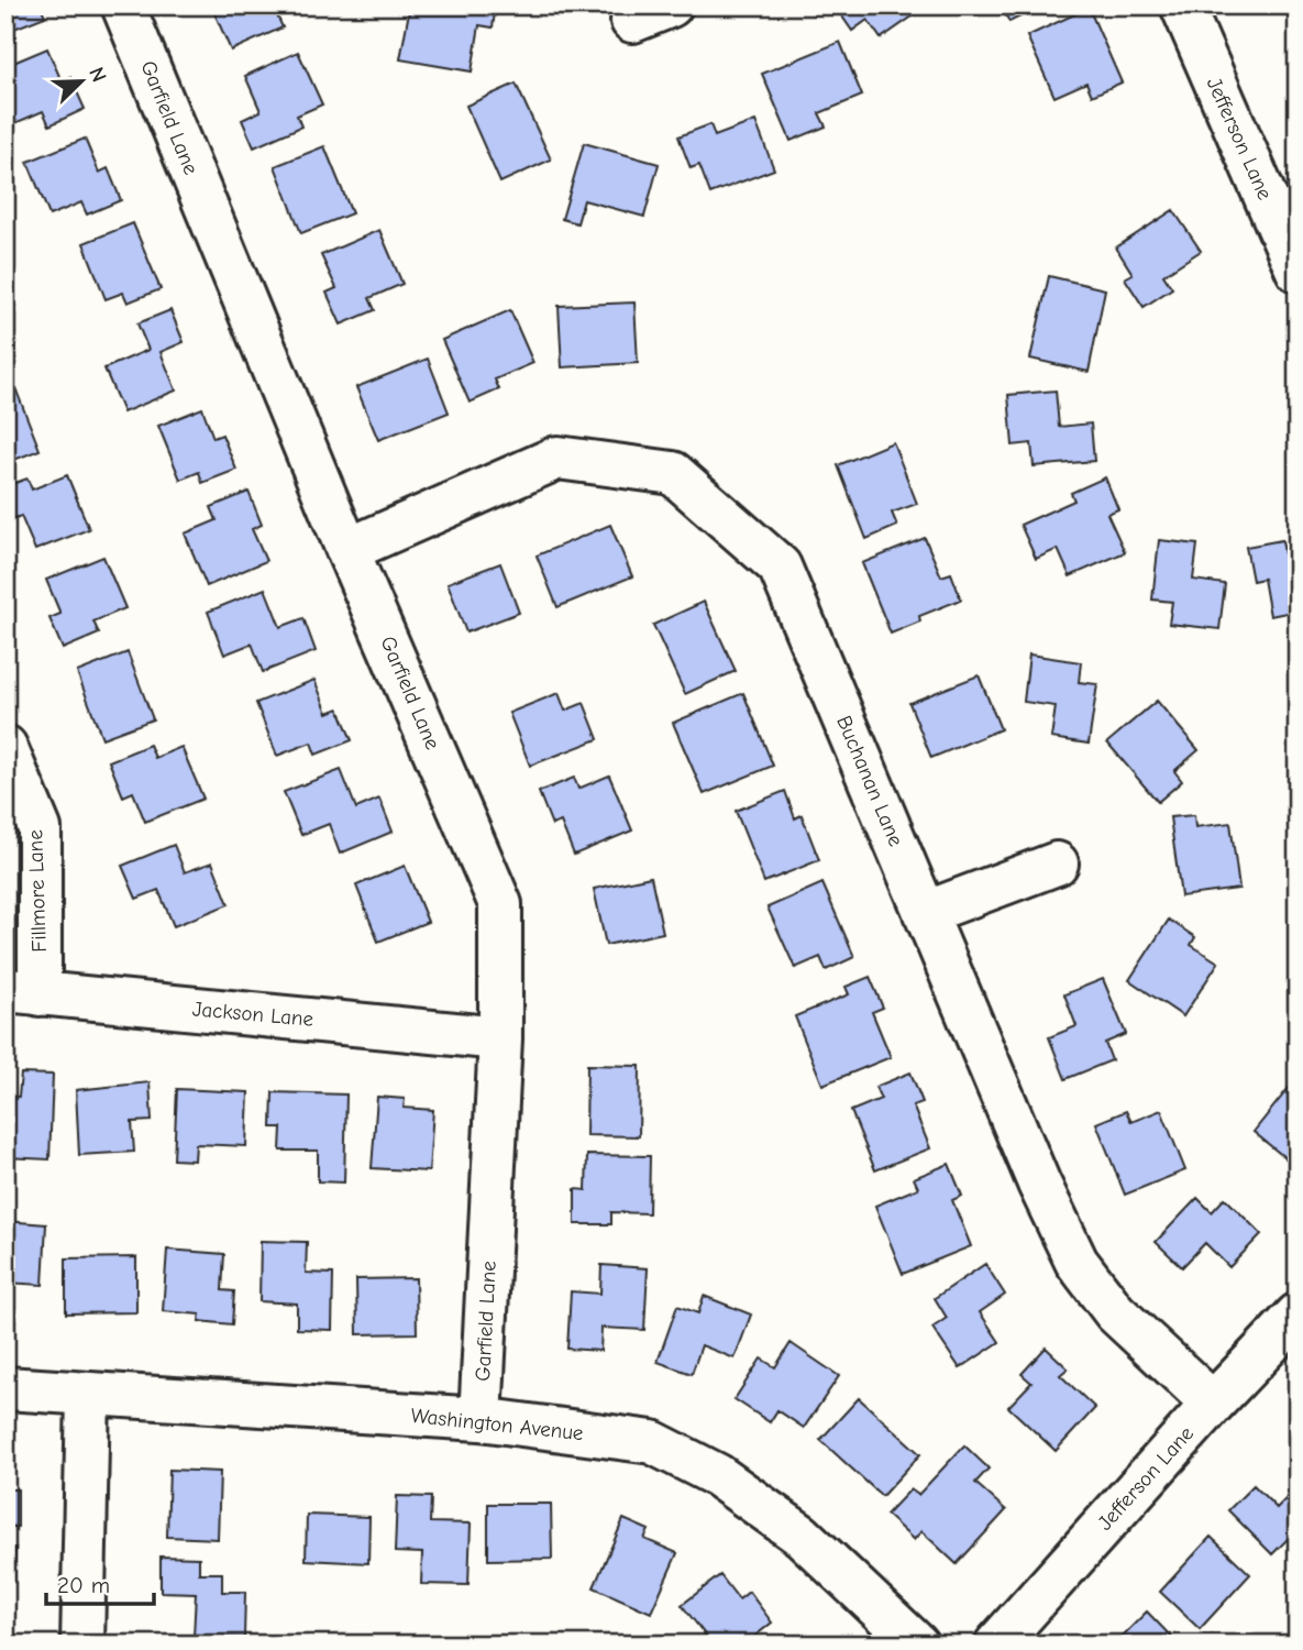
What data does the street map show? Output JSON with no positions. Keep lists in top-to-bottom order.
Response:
{
  "streets": {
    "street": [
      "Garfield Lane",
      "Jefferson Lane",
      "Buchanan Lane",
      "Fillmore Lane",
      "Jackson Lane",
      "Washington Avenue"
    ]
  },
  "crossings": [
    ["Garfield Lane", "Buchanan Lane"],
    ["Garfield Lane", "Jackson Lane"],
    ["Garfield Lane", "Washington Avenue"],
    ["Jefferson Lane", "Buchanan Lane"],
    ["Fillmore Lane", "Jackson Lane"]
  ],
  "scale_bar": "20 m",
  "north": "top right"
}
